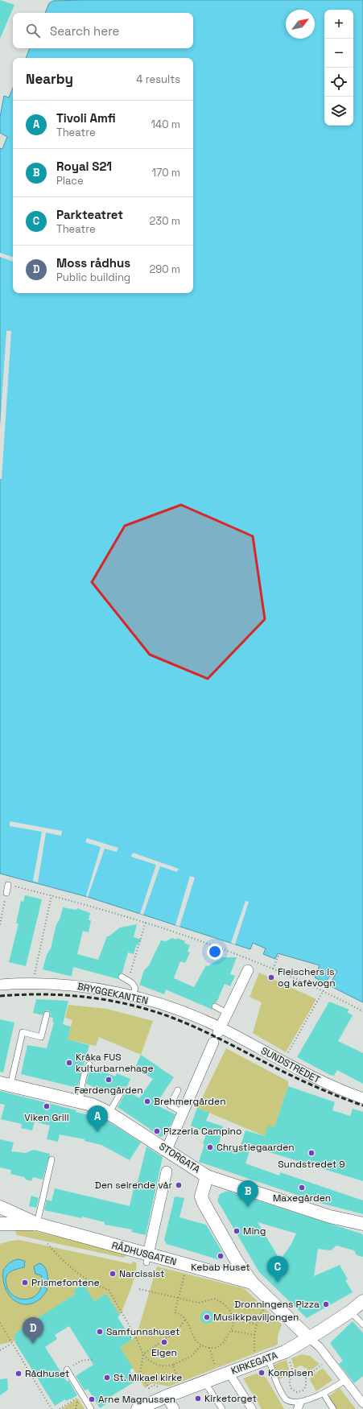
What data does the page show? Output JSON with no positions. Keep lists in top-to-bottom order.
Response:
{
  "streets": {
    "street": [
      "BRYGGEKANTEN",
      "SUNDSTREDET",
      "STORGATA",
      "RÅDHUSGATEN",
      "KIRKEGATA"
    ]
  },
  "crossings": [
    ["BRYGGEKANTEN", "SUNDSTREDET"]
  ],
  "places": [
    "Fleischers is og kafèvogn",
    "Kråka FUS kulturbarnehage",
    "Færdengården",
    "Brehmergården",
    "Viken Grill",
    "Pizzeria Campino",
    "Chrystiegaarden",
    "Sundstredet 9",
    "Den seirende vår",
    "Maxegården",
    "Ming",
    "Kebab Huset",
    "Narcissist",
    "Prismefontene",
    "Dronningens Pizza",
    "Musikkpaviljongen",
    "Samfunnshuset",
    "Elgen",
    "Kompisen",
    "Rådhuset",
    "St. Mikael kirke",
    "Kirketorget",
    "Arne Magnussen"
  ],
  "north": "top right",
  "page": {
    "map_buttons": ["+", "−"],
    "search": "Search here",
    "heading": ["Nearby", "4 results"],
    "list": [
      {
        "mark": "A",
        "name": "Tivoli Amfi",
        "note": "Theatre",
        "value": "140 m"
      },
      {
        "mark": "B",
        "name": "Royal S21",
        "note": "Place",
        "value": "170 m"
      },
      {
        "mark": "C",
        "name": "Parkteatret",
        "note": "Theatre",
        "value": "230 m"
      },
      {
        "mark": "D",
        "name": "Moss rådhus",
        "note": "Public building",
        "value": "290 m"
      }
    ],
    "pins": [
      "A",
      "B",
      "C",
      "D"
    ]
  }
}
